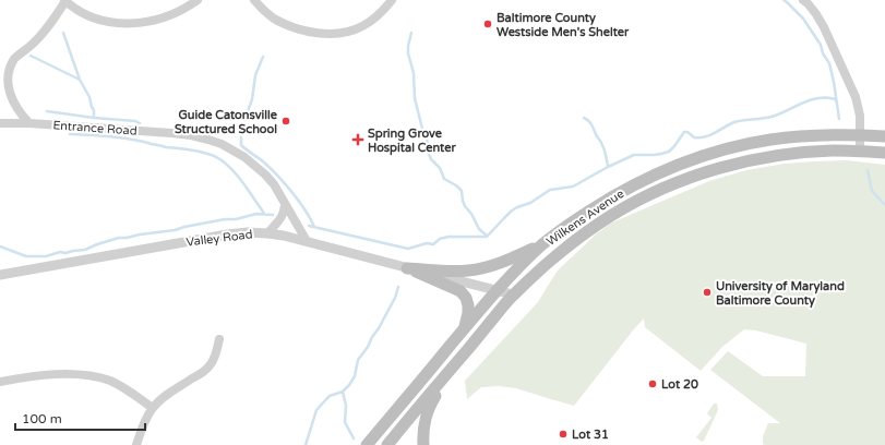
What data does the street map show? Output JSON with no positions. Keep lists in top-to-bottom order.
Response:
{
  "streets": {
    "main road": ["Wilkens Avenue"],
    "street": ["Entrance Road", "Valley Road"]
  },
  "crossings": [
    ["Entrance Road", "Valley Road"],
    ["Wilkens Avenue", "Valley Road"]
  ],
  "places": {
    "other": [
      "Baltimore County Westside Men's Shelter",
      "Guide Catonsville Structured School",
      "University of Maryland Baltimore County",
      "Lot 20",
      "Lot 31"
    ],
    "health": ["Spring Grove Hospital Center"]
  },
  "scale_bar": "100 m"
}
